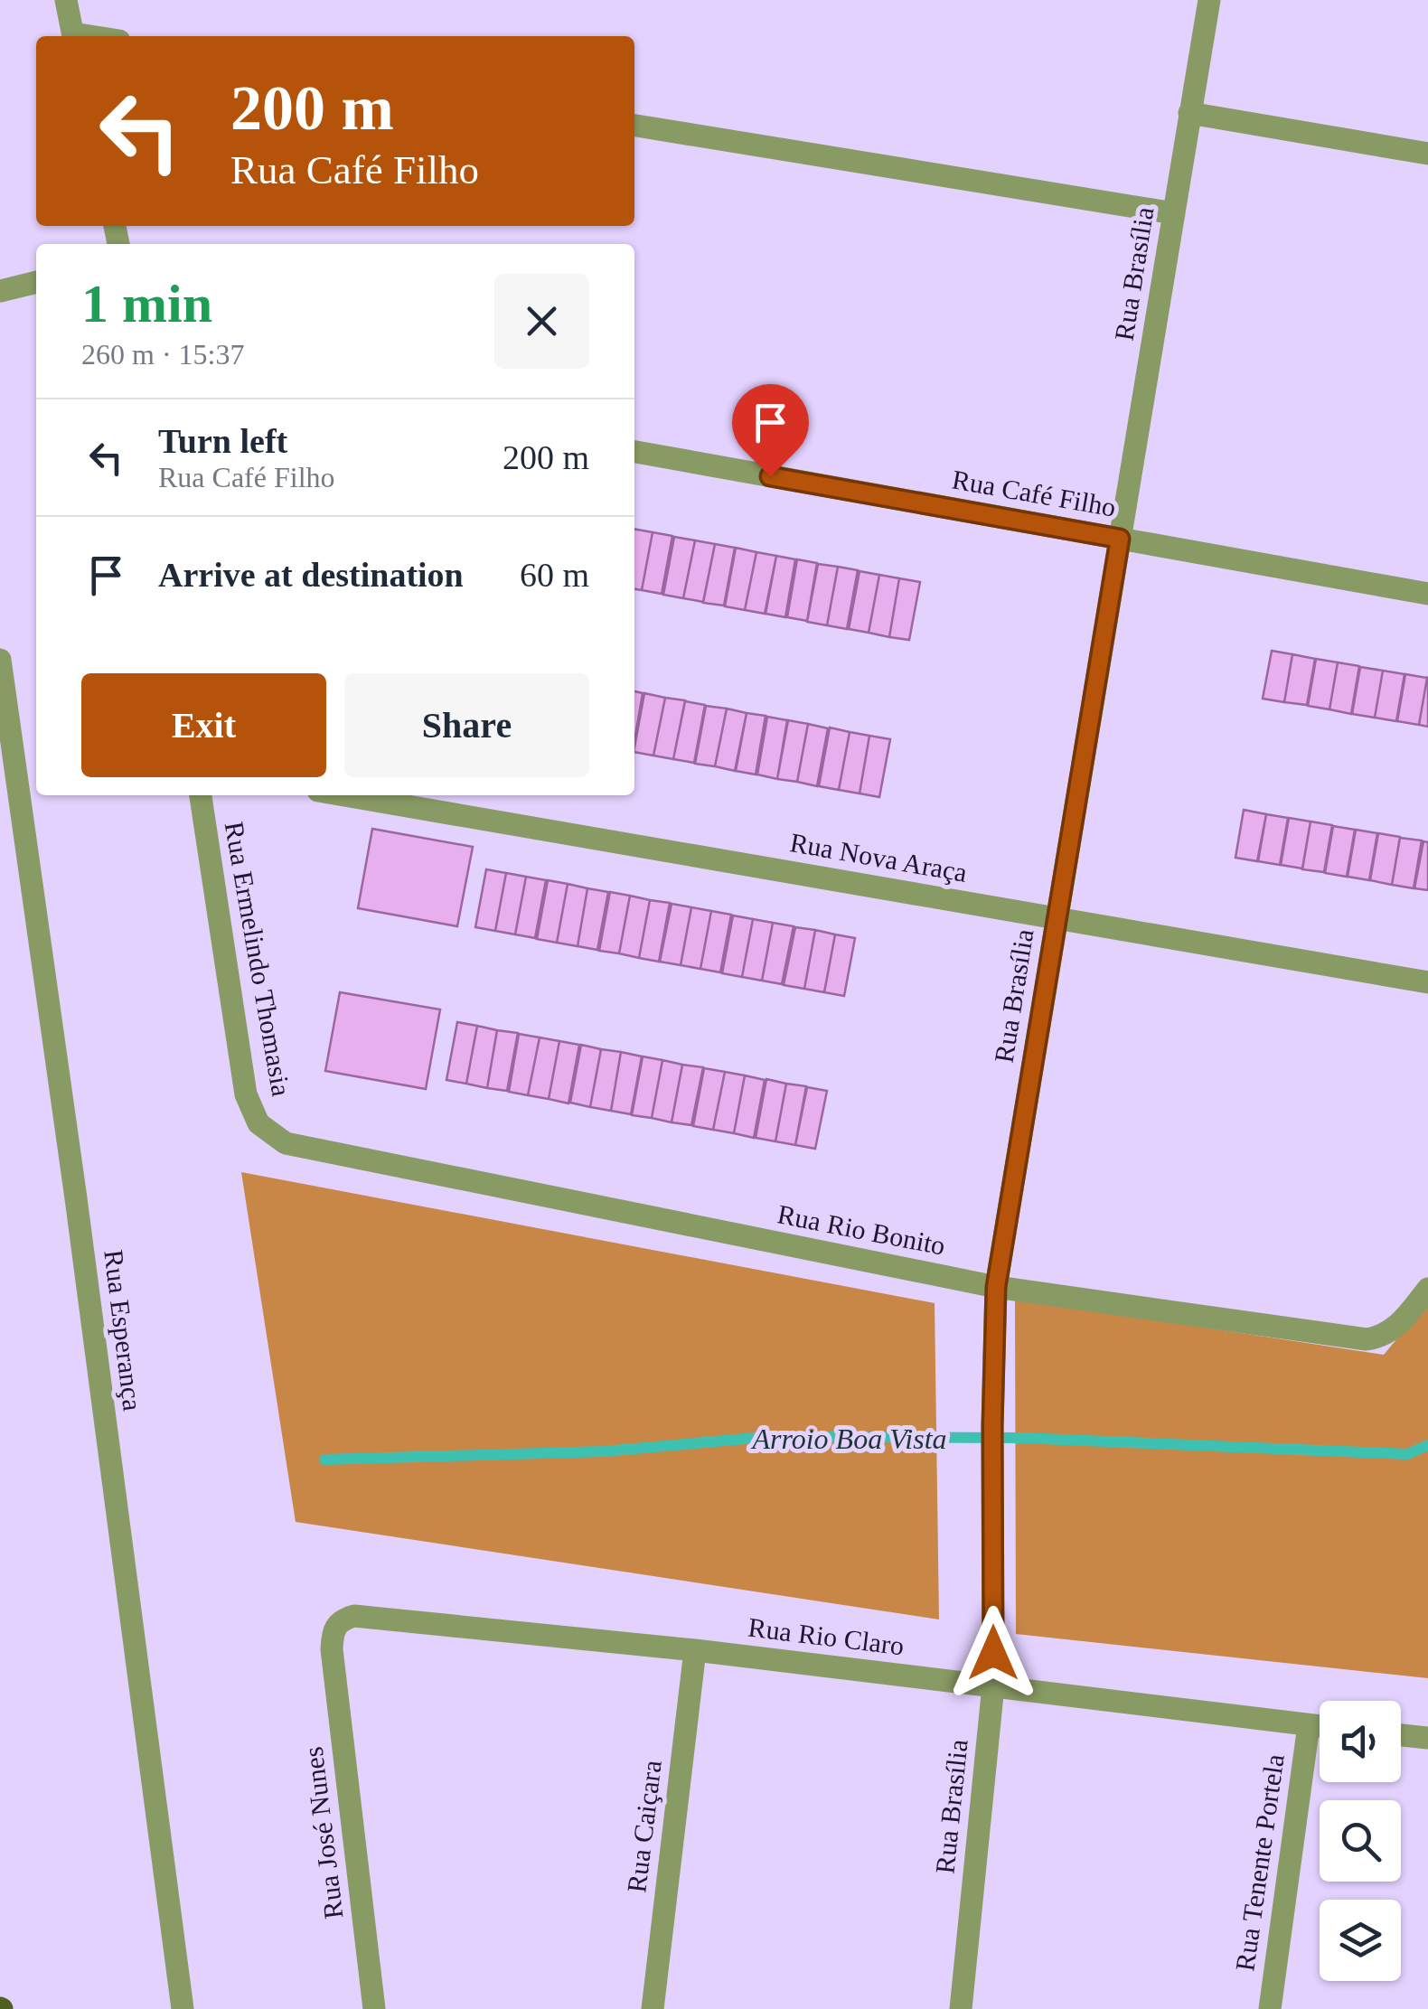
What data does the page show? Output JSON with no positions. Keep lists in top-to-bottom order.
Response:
{
  "streets": {
    "street": [
      "Rua Brasília",
      "Rua Café Filho",
      "Rua Nova Araça",
      "Rua Ermelindo Thomasia",
      "Rua Rio Bonito",
      "Rua Esperança",
      "Rua Rio Claro",
      "Rua Caiçara",
      "Rua José Nunes",
      "Rua Tenente Portela"
    ]
  },
  "crossings": [
    ["Rua Brasília", "Rua Café Filho"],
    ["Rua Brasília", "Rua Nova Araça"],
    ["Rua Brasília", "Rua Rio Bonito"],
    ["Rua Brasília", "Rua Rio Claro"],
    ["Rua Ermelindo Thomasia", "Rua Rio Bonito"],
    ["Rua Rio Claro", "Rua Caiçara"],
    ["Rua Rio Claro", "Rua José Nunes"],
    ["Rua Rio Claro", "Rua Tenente Portela"]
  ],
  "water": ["Arroio Boa Vista"],
  "page": {
    "turn": ["200 m", "Rua Café Filho"],
    "heading": ["1 min", "260 m · 15:37"],
    "list": [
      {
        "name": "Turn left",
        "note": "Rua Café Filho",
        "value": "200 m"
      },
      {
        "name": "Arrive at destination",
        "value": "60 m"
      }
    ],
    "buttons": ["Exit", "Share"]
  }
}
